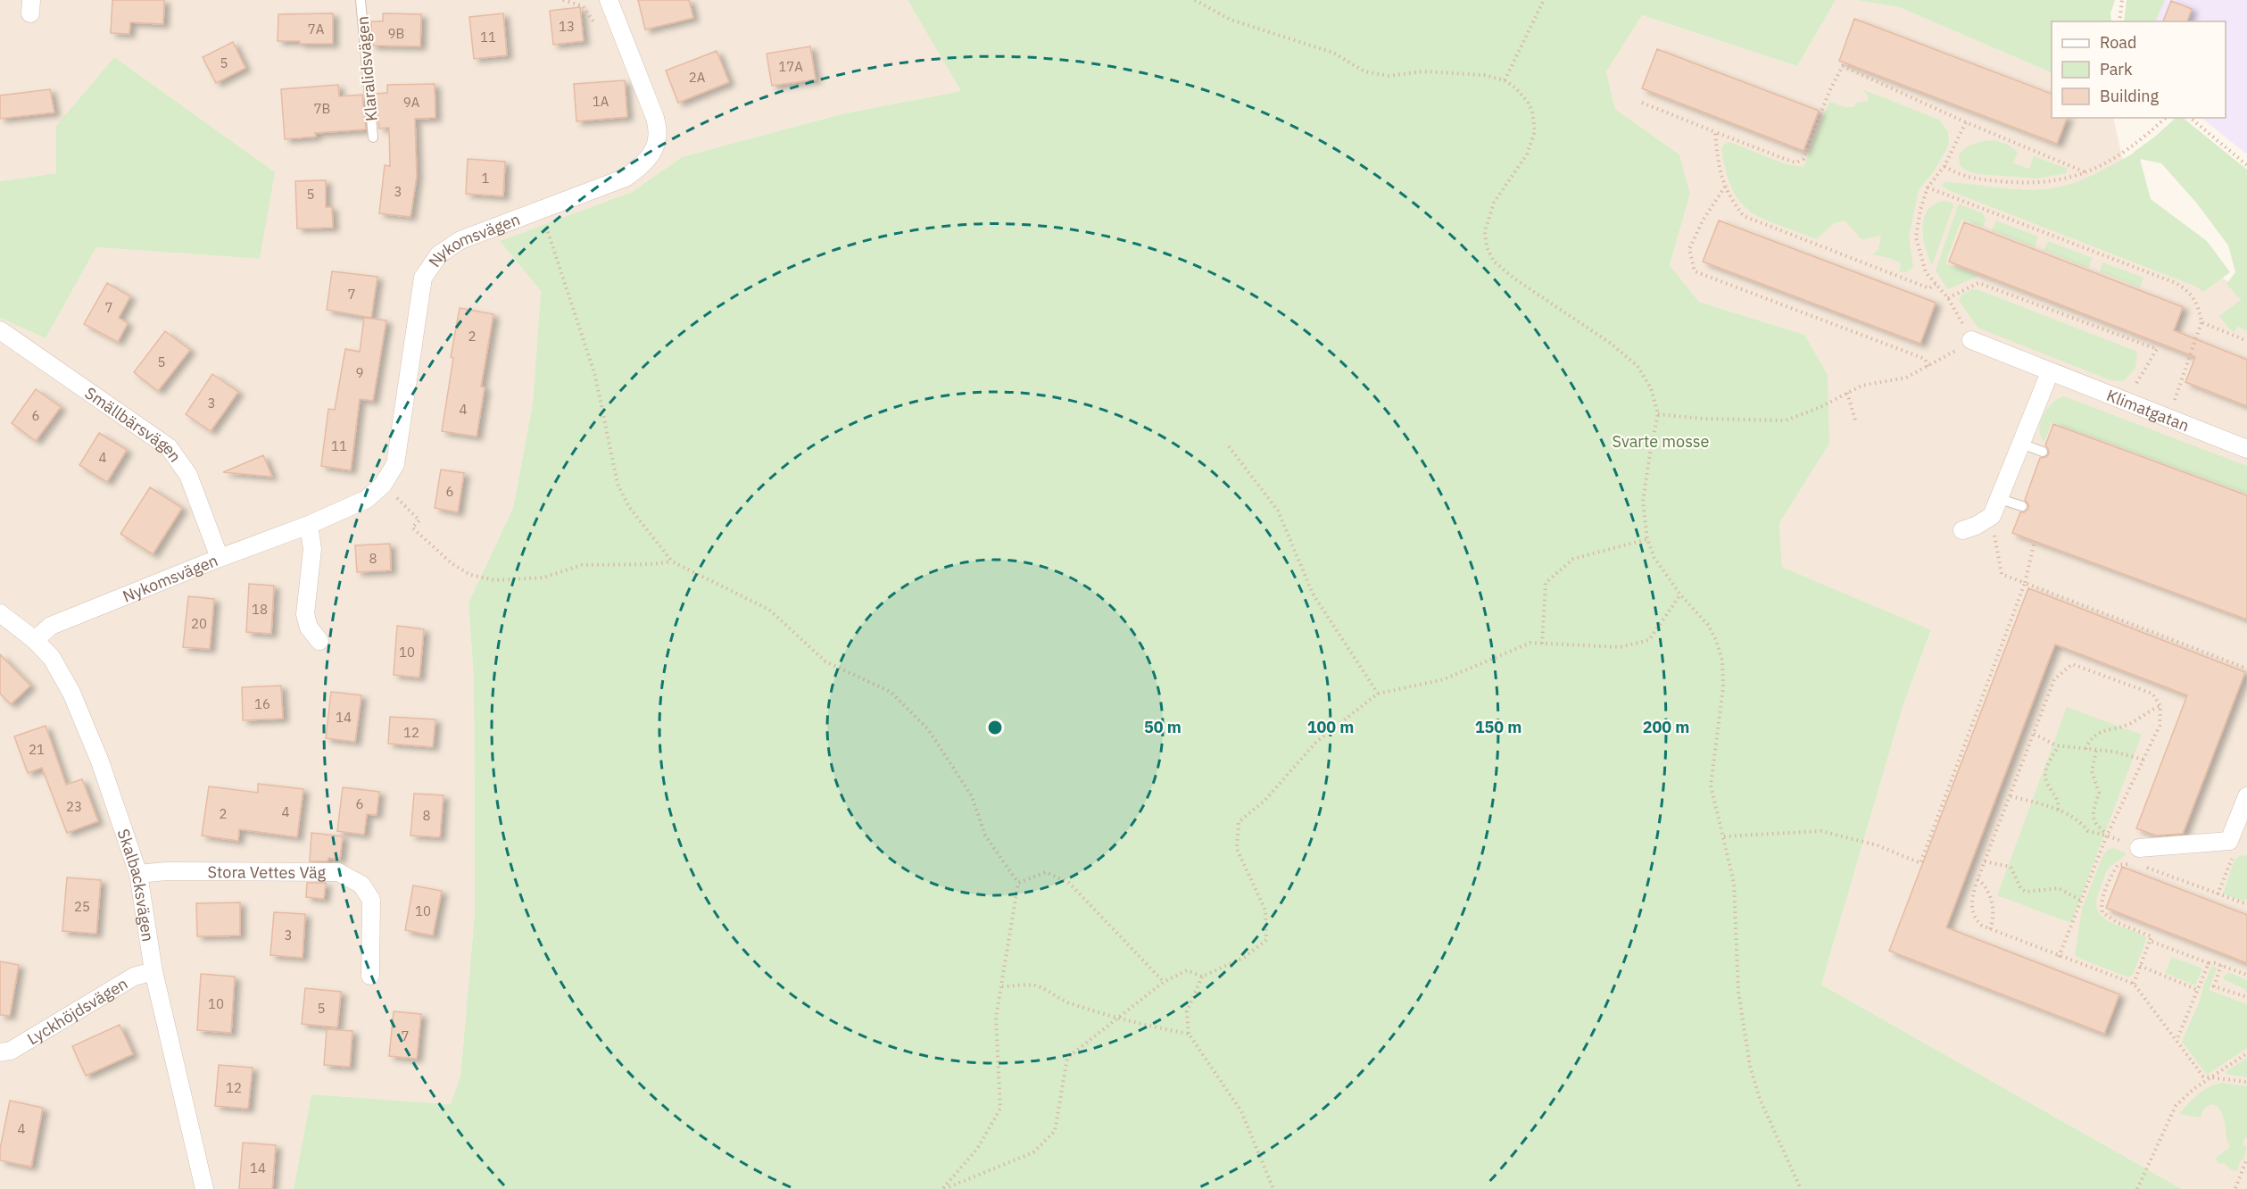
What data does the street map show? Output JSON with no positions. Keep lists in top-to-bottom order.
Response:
{
  "streets": {
    "street": [
      "Nykomsvägen",
      "Klimatgatan",
      "Smällbärsvägen",
      "Stora Vettes Väg",
      "Skalbacksvägen",
      "Lyckhöjdsvägen"
    ],
    "lane": ["Klaralidsvägen"]
  },
  "crossings": [
    ["Nykomsvägen", "Smällbärsvägen"],
    ["Nykomsvägen", "Skalbacksvägen"],
    ["Stora Vettes Väg", "Skalbacksvägen"],
    ["Skalbacksvägen", "Lyckhöjdsvägen"]
  ],
  "parks": ["Svarte mosse"],
  "house_numbers": [
    "13",
    "7A",
    "9B",
    "11",
    "5",
    "17A",
    "2A",
    "1A",
    "9A",
    "7B",
    "1",
    "3",
    "5",
    "7",
    "7",
    "2",
    "5",
    "9",
    "3",
    "4",
    "6",
    "11",
    "4",
    "6",
    "8",
    "18",
    "20",
    "10",
    "16",
    "14",
    "12",
    "21",
    "6",
    "23",
    "4",
    "2",
    "8",
    "25",
    "10",
    "3",
    "10",
    "5",
    "7",
    "12",
    "4",
    "14"
  ],
  "legend": ["Road", "Park", "Building"],
  "rings": [
    "50 m",
    "100 m",
    "150 m",
    "200 m"
  ]
}
